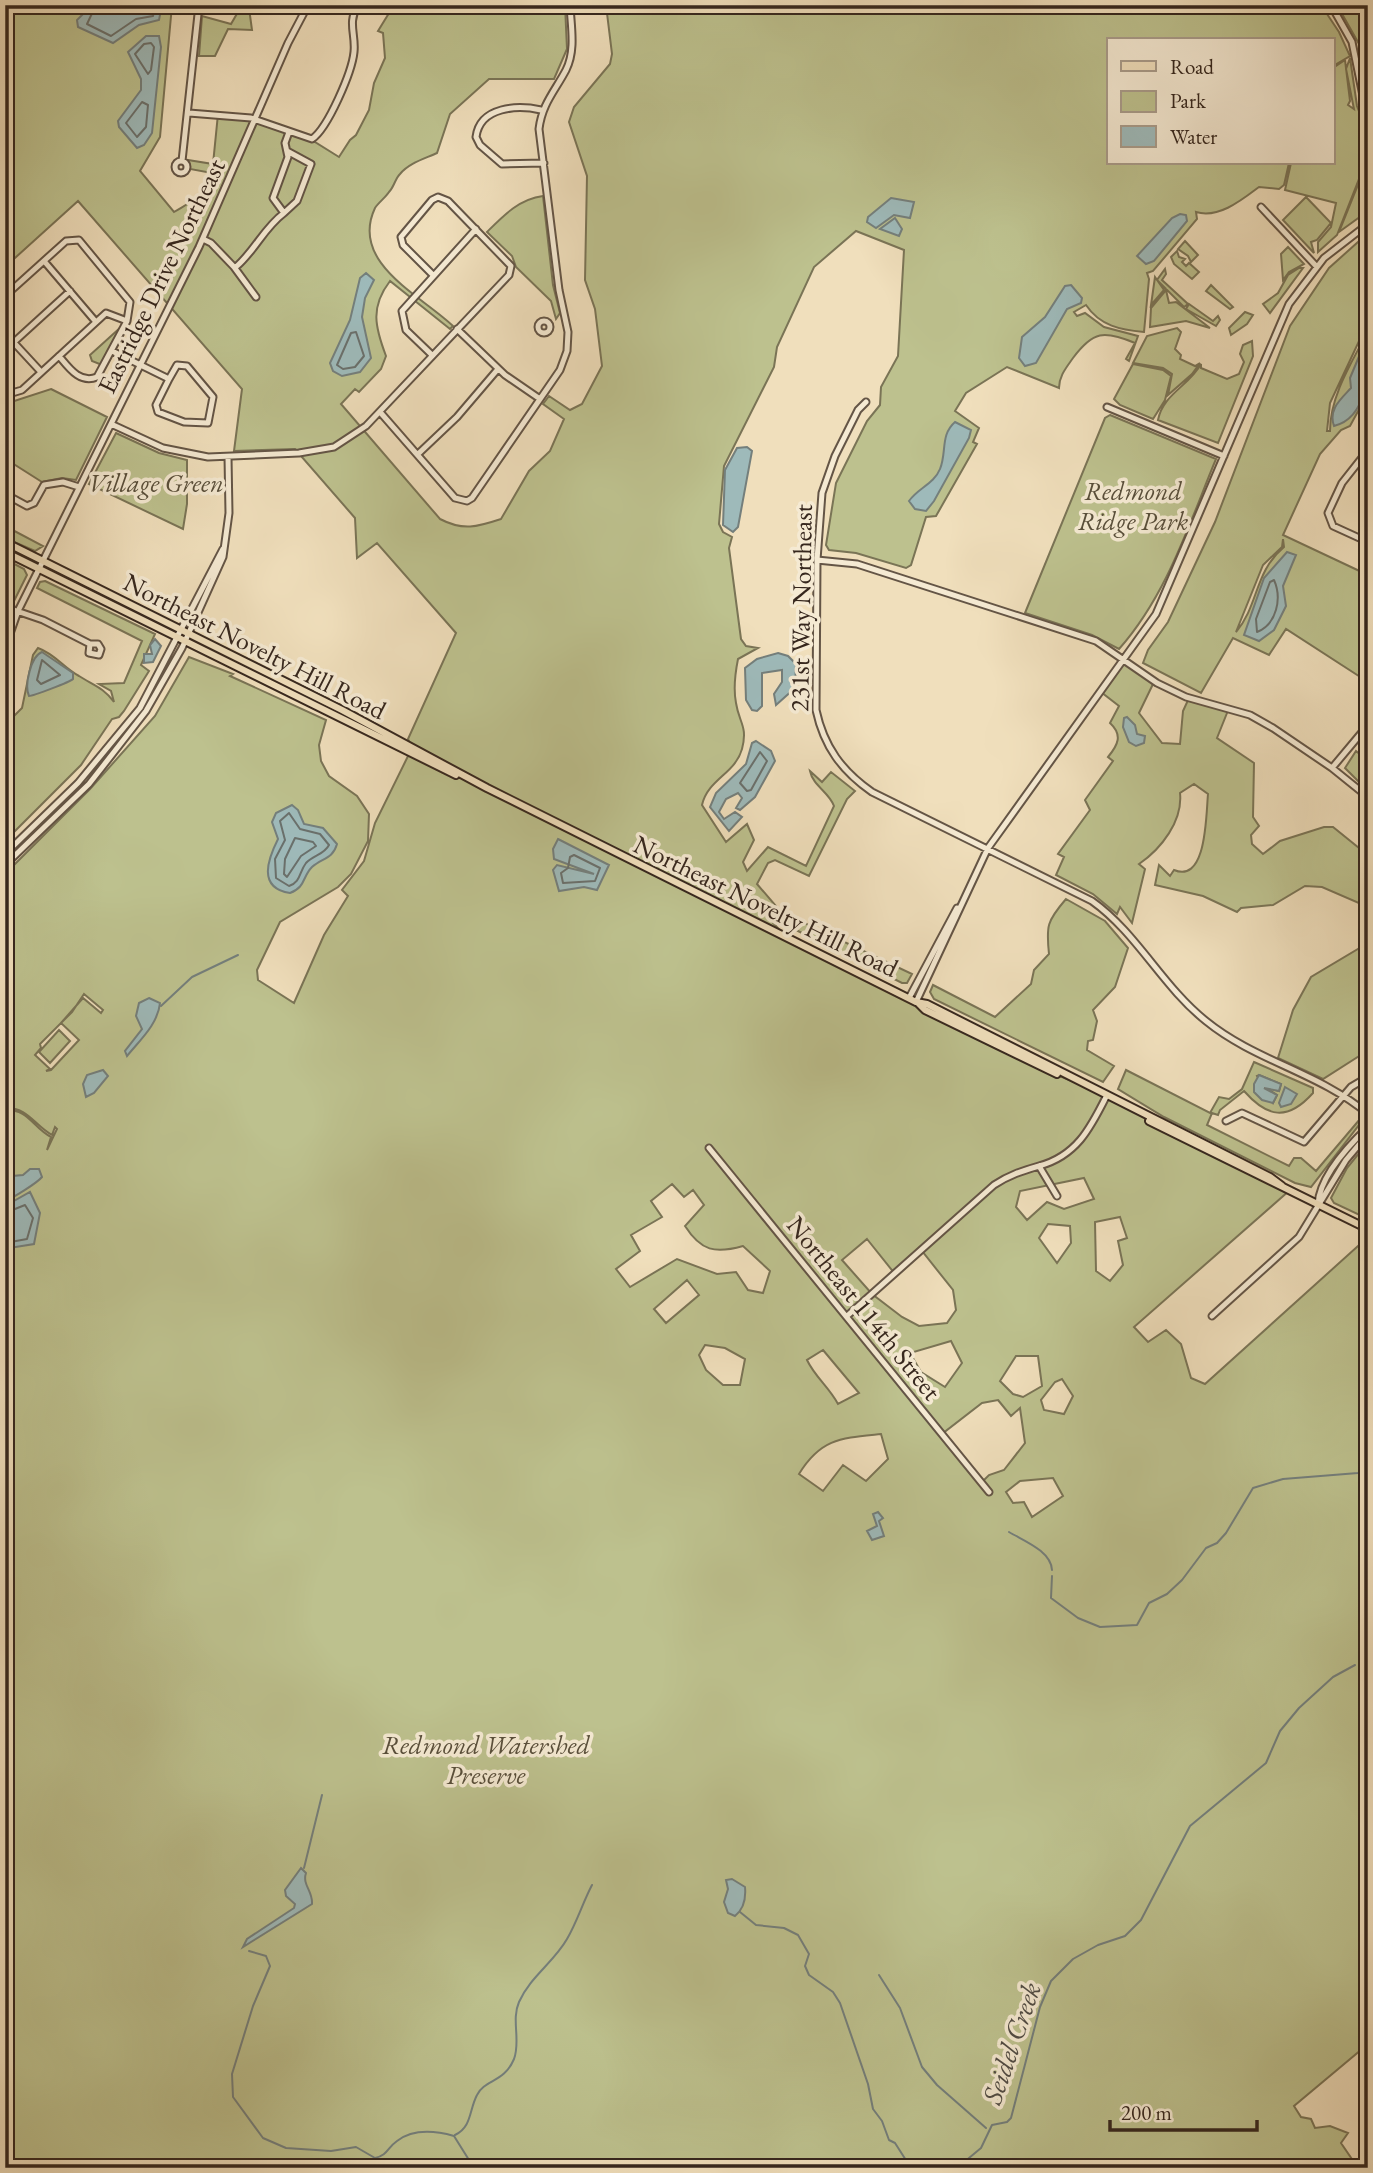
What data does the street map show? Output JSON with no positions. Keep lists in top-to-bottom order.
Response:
{
  "streets": {
    "main road": ["Northeast Novelty Hill Road"],
    "street": ["Eastridge Drive Northeast", "231st Way Northeast", "Northeast 114th Street"]
  },
  "crossings": [
    ["Eastridge Drive Northeast", "Northeast Novelty Hill Road"]
  ],
  "water": ["Seidel Creek"],
  "parks": ["Village Green", "Redmond Ridge Park", "Redmond Watershed Preserve"],
  "legend": ["Road", "Park", "Water"],
  "scale_bar": "200 m"
}
